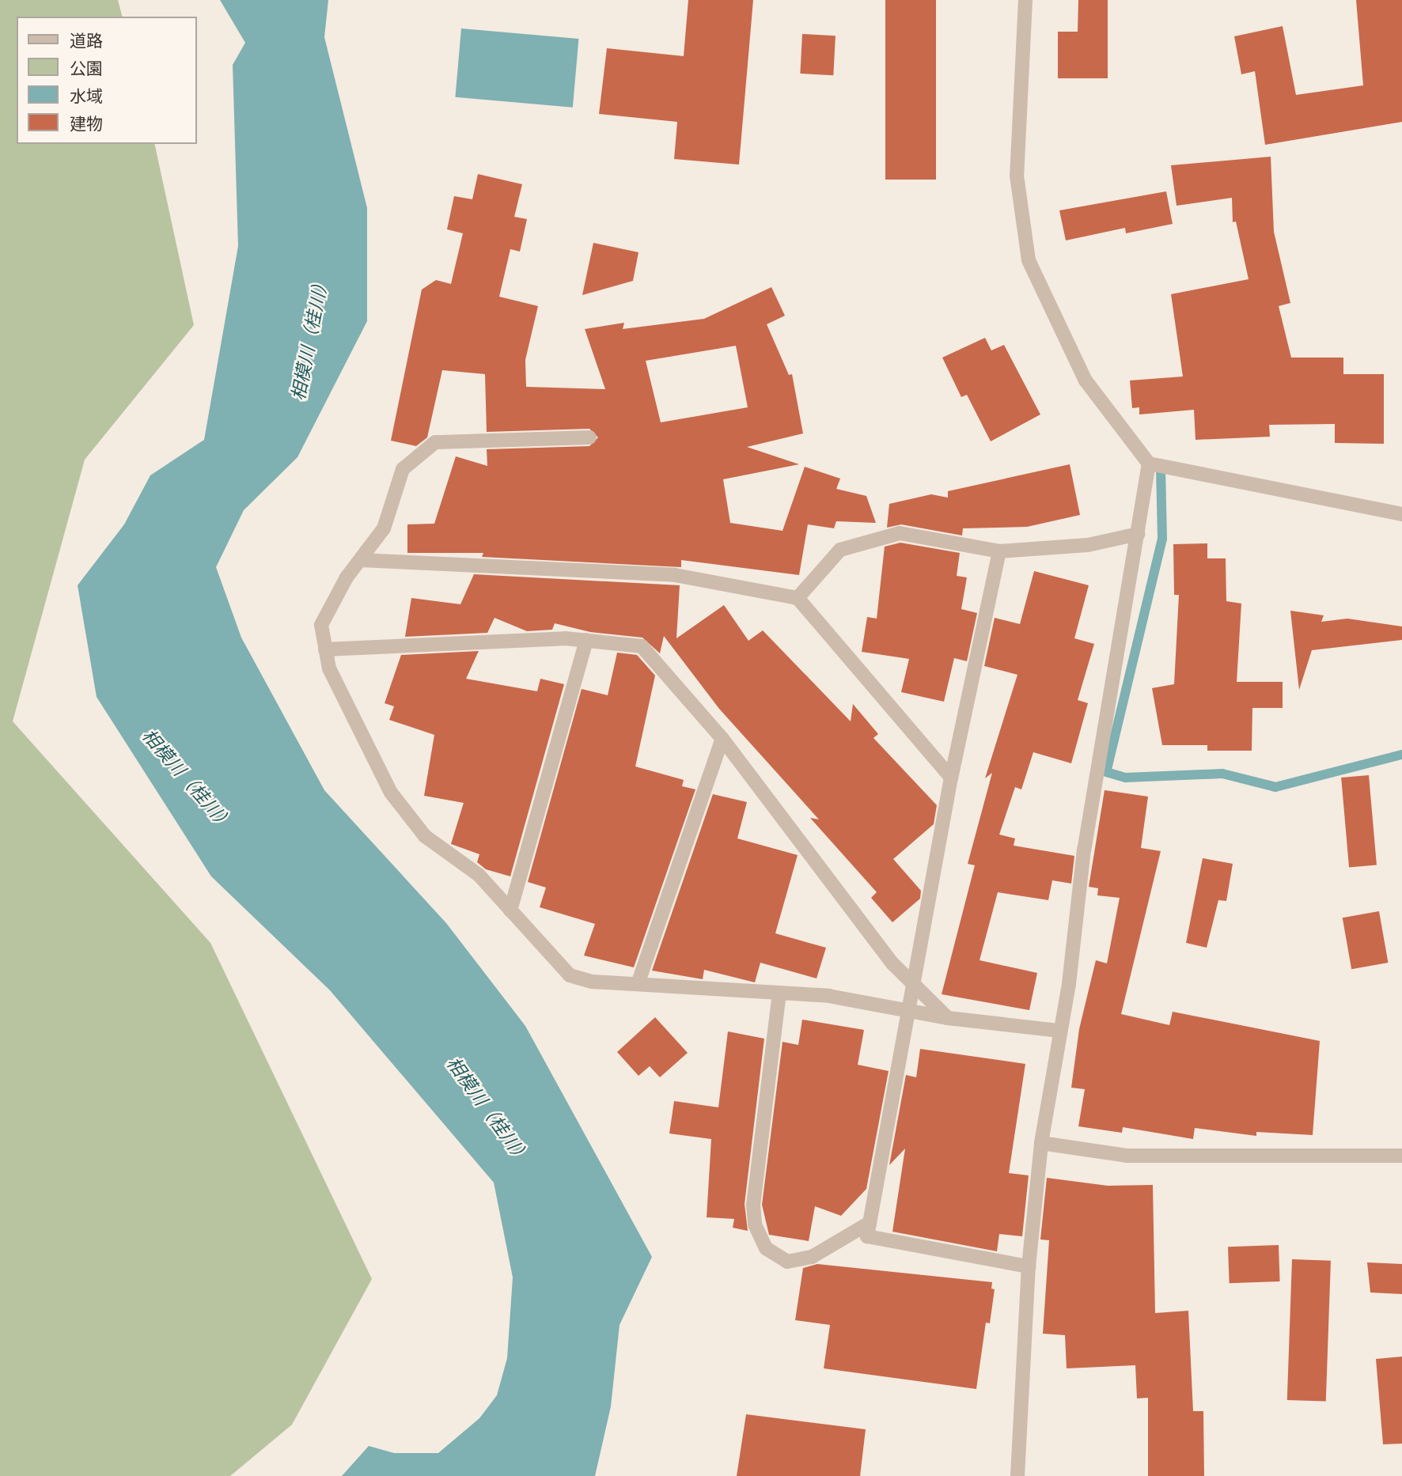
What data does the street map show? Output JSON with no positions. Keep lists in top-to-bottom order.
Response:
{
  "water": ["相模川（桂川）"],
  "legend": [
    "道路",
    "公園",
    "水域",
    "建物"
  ]
}
